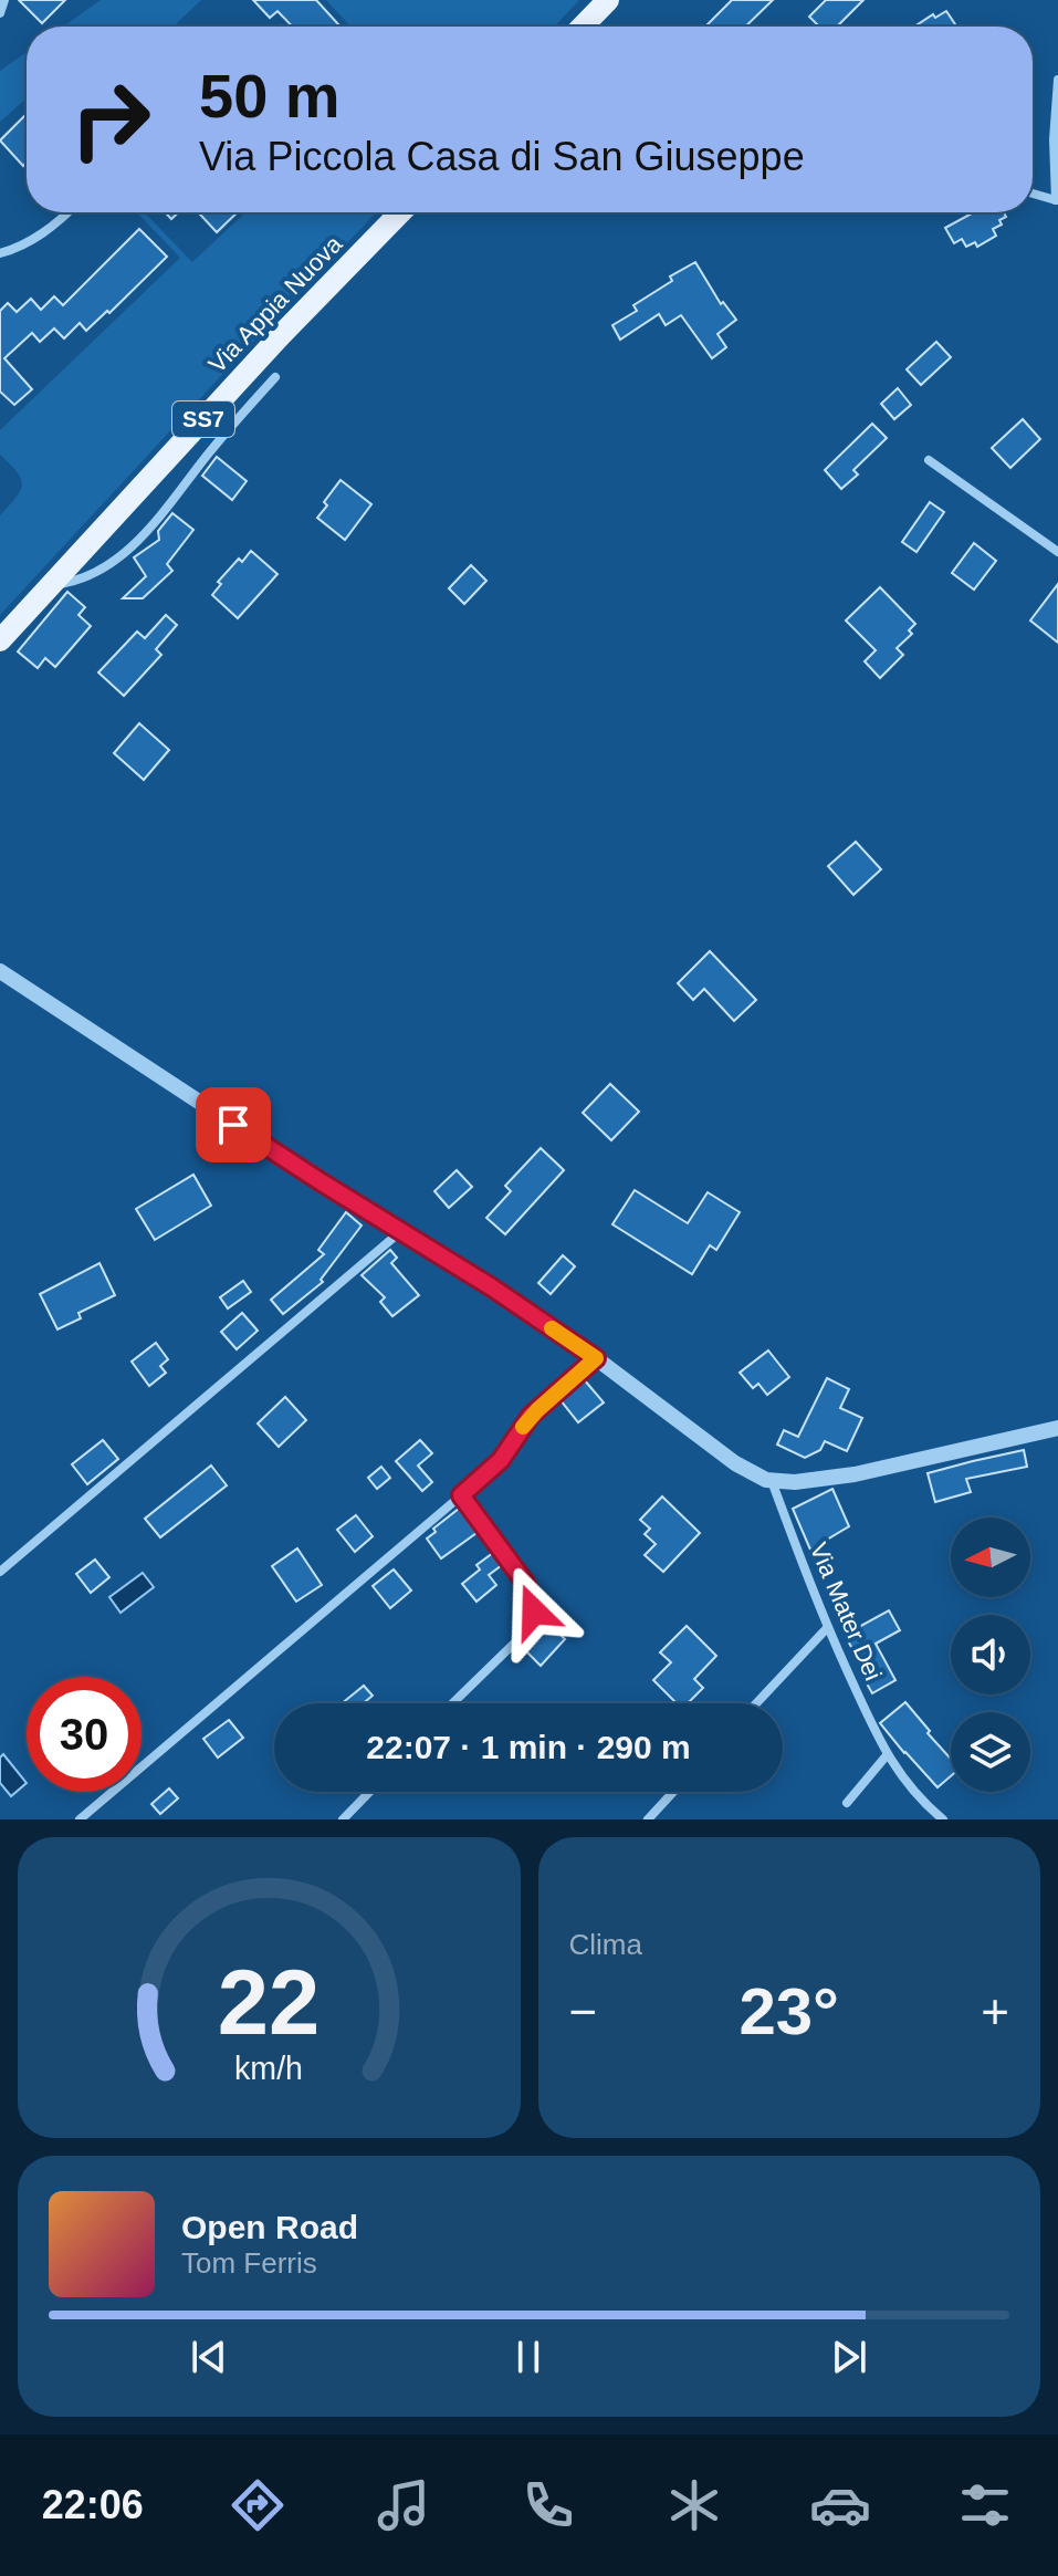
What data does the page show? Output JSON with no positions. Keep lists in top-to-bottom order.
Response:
{
  "streets": {
    "main road": ["Via Appia Nuova", "SS7"],
    "street": ["Via Mater Dei"]
  },
  "north": "left",
  "page": {
    "turn": ["50 m", "Via Piccola Casa di San Giuseppe"],
    "limit": "30",
    "trip": "22:07 · 1 min · 290 m",
    "tile": "Clima",
    "heat": ["−", "23°", "+"],
    "song": ["Open Road", "Tom Ferris"],
    "tabs": "22:06",
    "gauge": ["22", "km/h"]
  }
}
